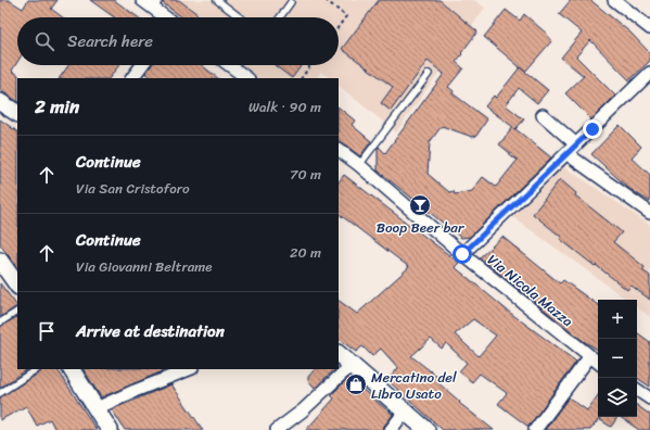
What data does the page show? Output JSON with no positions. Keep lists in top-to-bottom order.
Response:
{
  "streets": {
    "street": ["Via Nicola Mazza"]
  },
  "places": {
    "bar": ["Boop Beer bar"],
    "shop": ["Mercatino del Libro Usato"]
  },
  "page": {
    "search": "Search here",
    "heading": ["2 min", "Walk · 90 m"],
    "list": [
      ["Continue", "Via San Cristoforo", "70 m"],
      ["Continue", "Via Giovanni Beltrame", "20 m"],
      "Arrive at destination"
    ],
    "map_buttons": ["+", "−"]
  }
}
